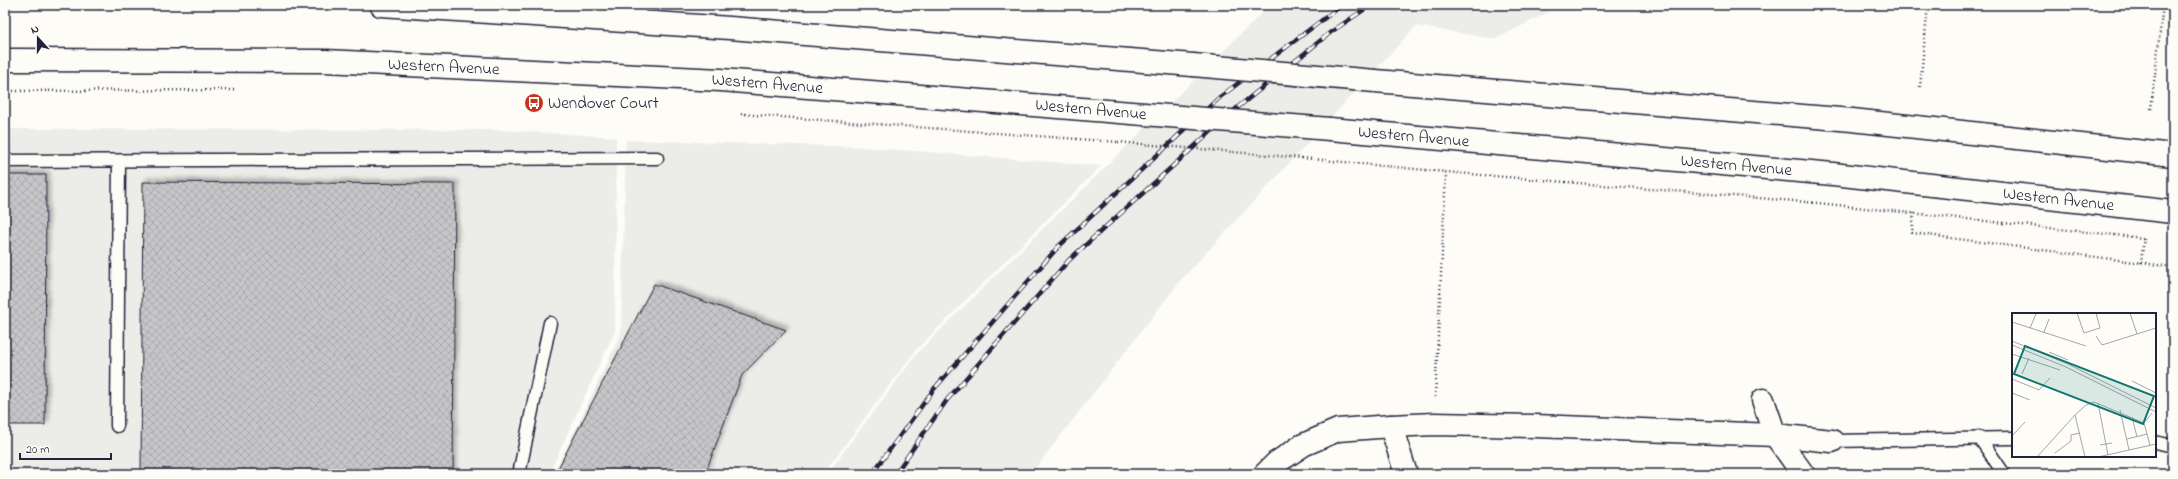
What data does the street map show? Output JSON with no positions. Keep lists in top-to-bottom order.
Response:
{
  "streets": {
    "main road": ["Western Avenue"]
  },
  "places": {
    "bus stop": ["Wendover Court"]
  },
  "scale_bar": "20 m",
  "north": "top"
}
